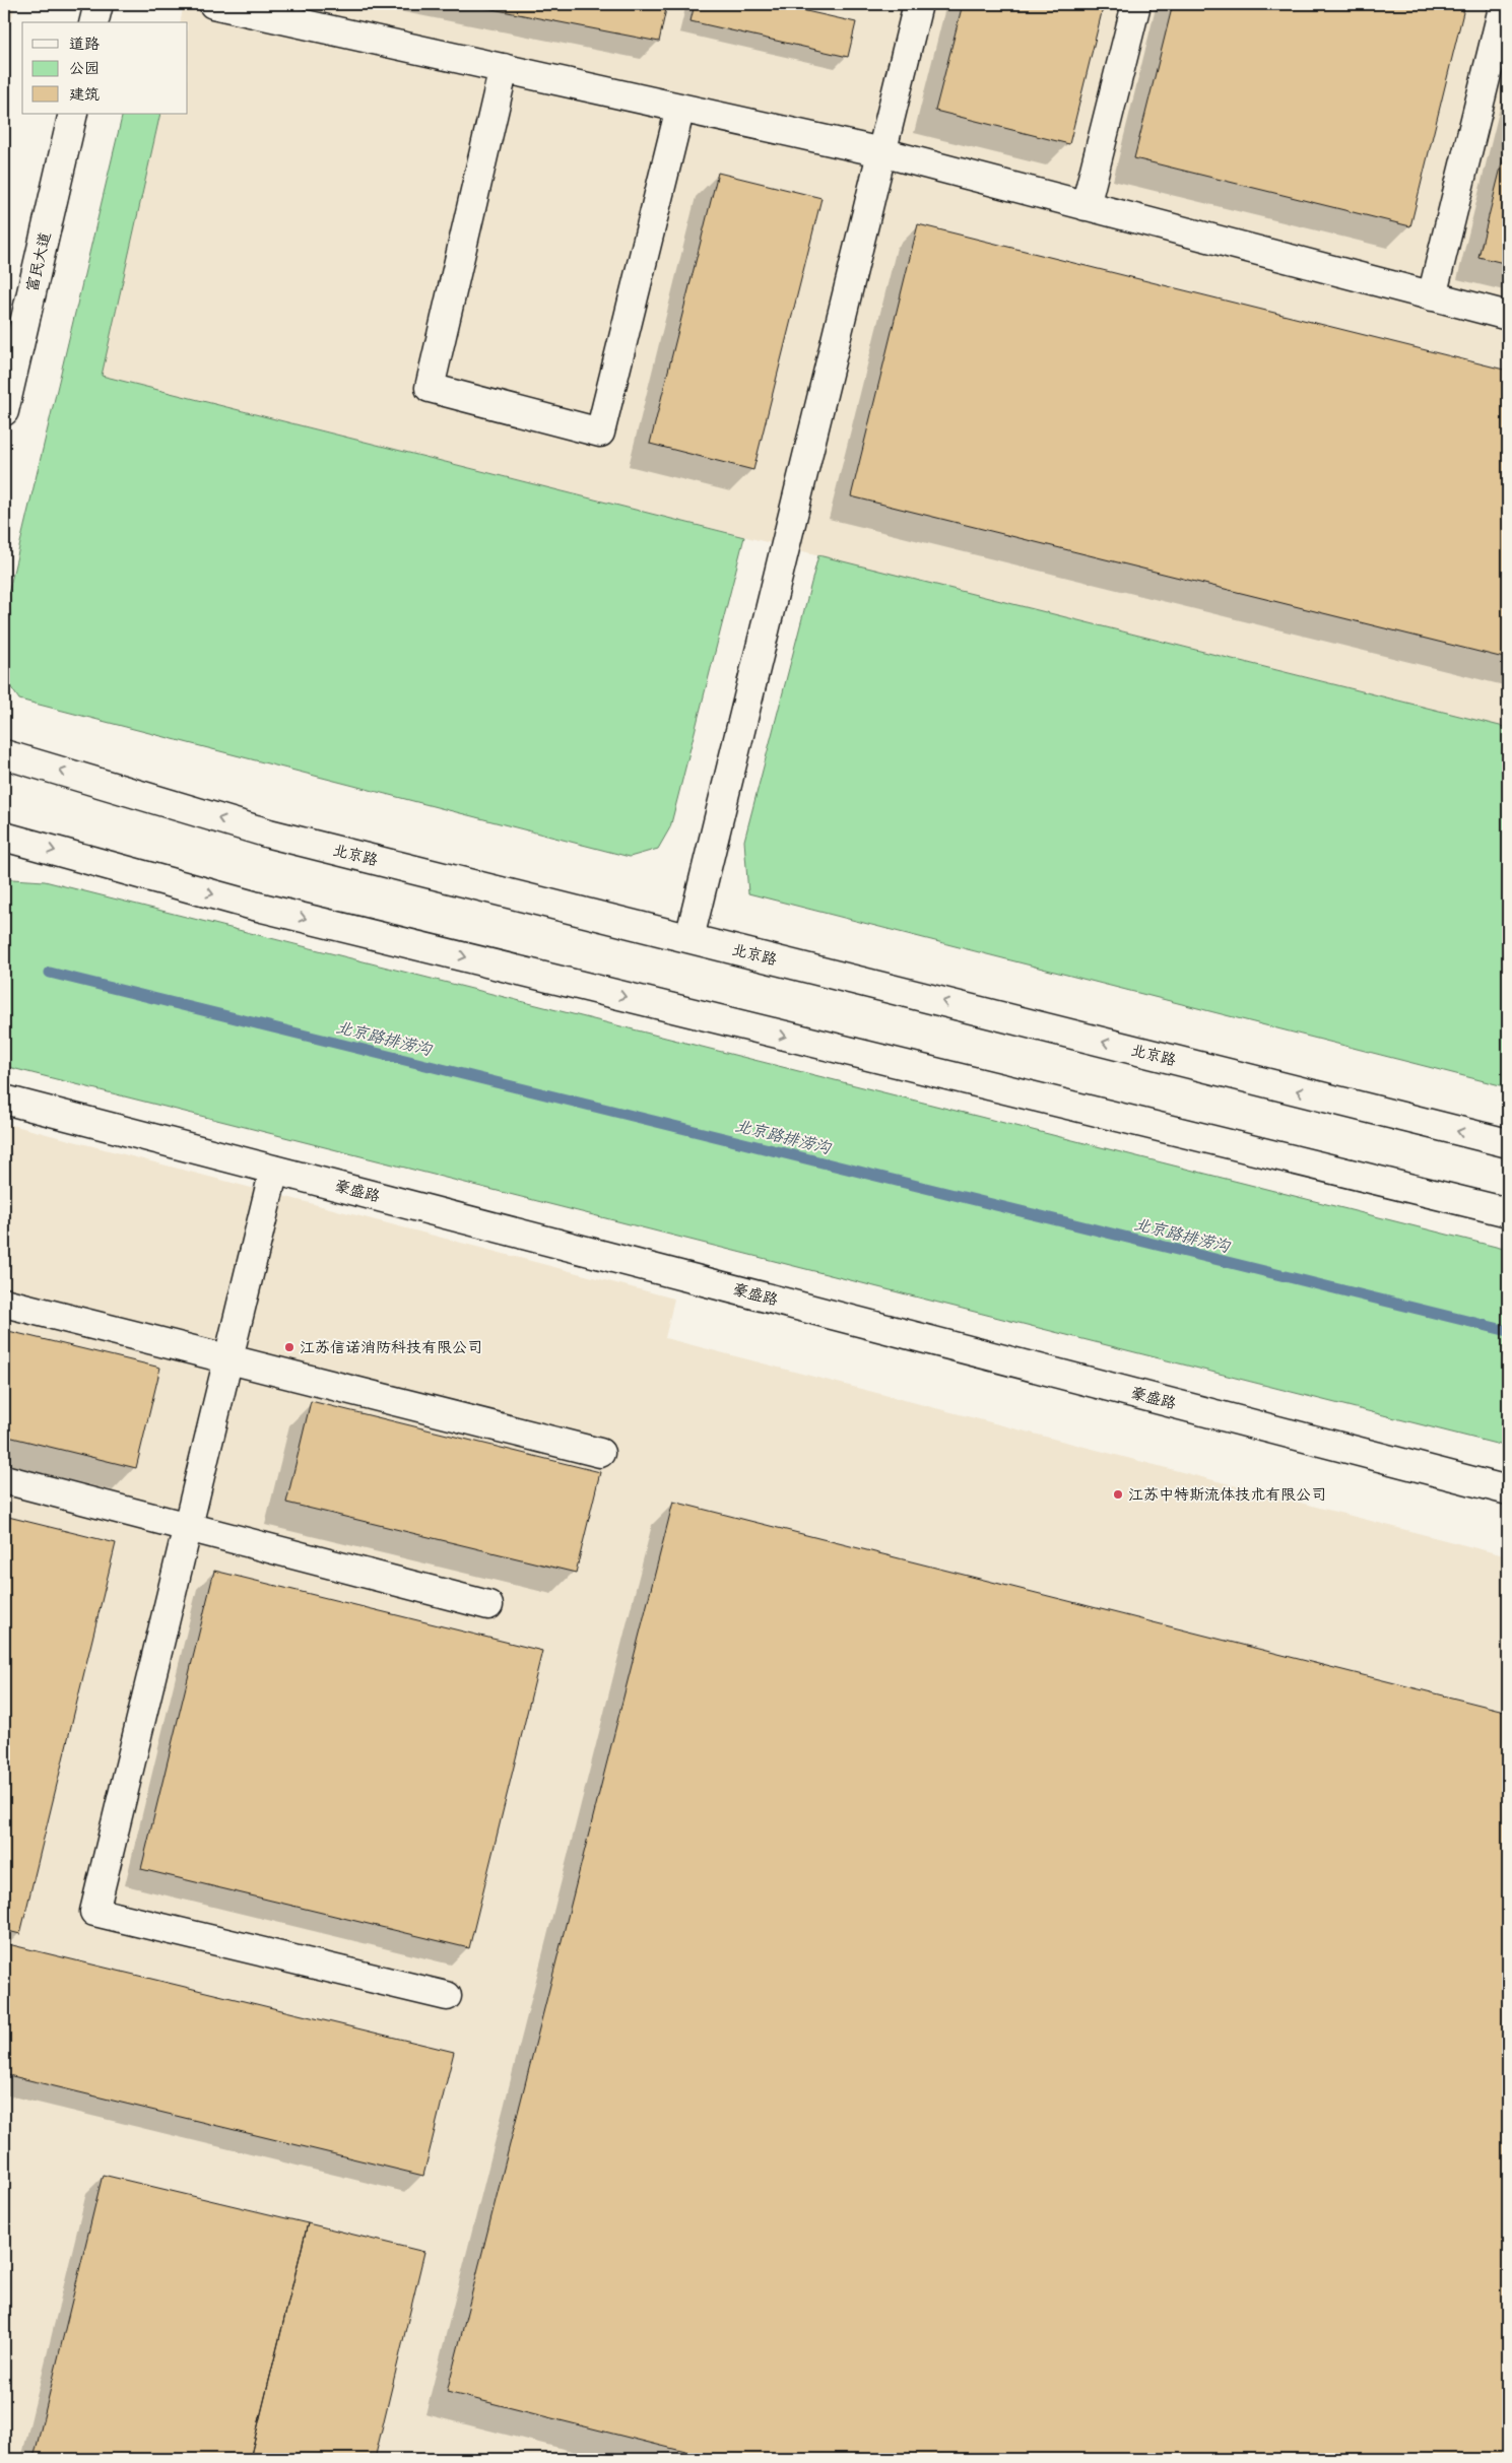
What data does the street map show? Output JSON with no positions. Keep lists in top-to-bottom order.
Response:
{
  "streets": {
    "main road": ["富民大道", "北京路", "豪盛路"]
  },
  "water": ["北京路排涝沟"],
  "places": ["江苏信诺消防科技有限公司", "江苏中特斯流体技术有限公司"],
  "legend": ["道路", "公园", "建筑"]
}
